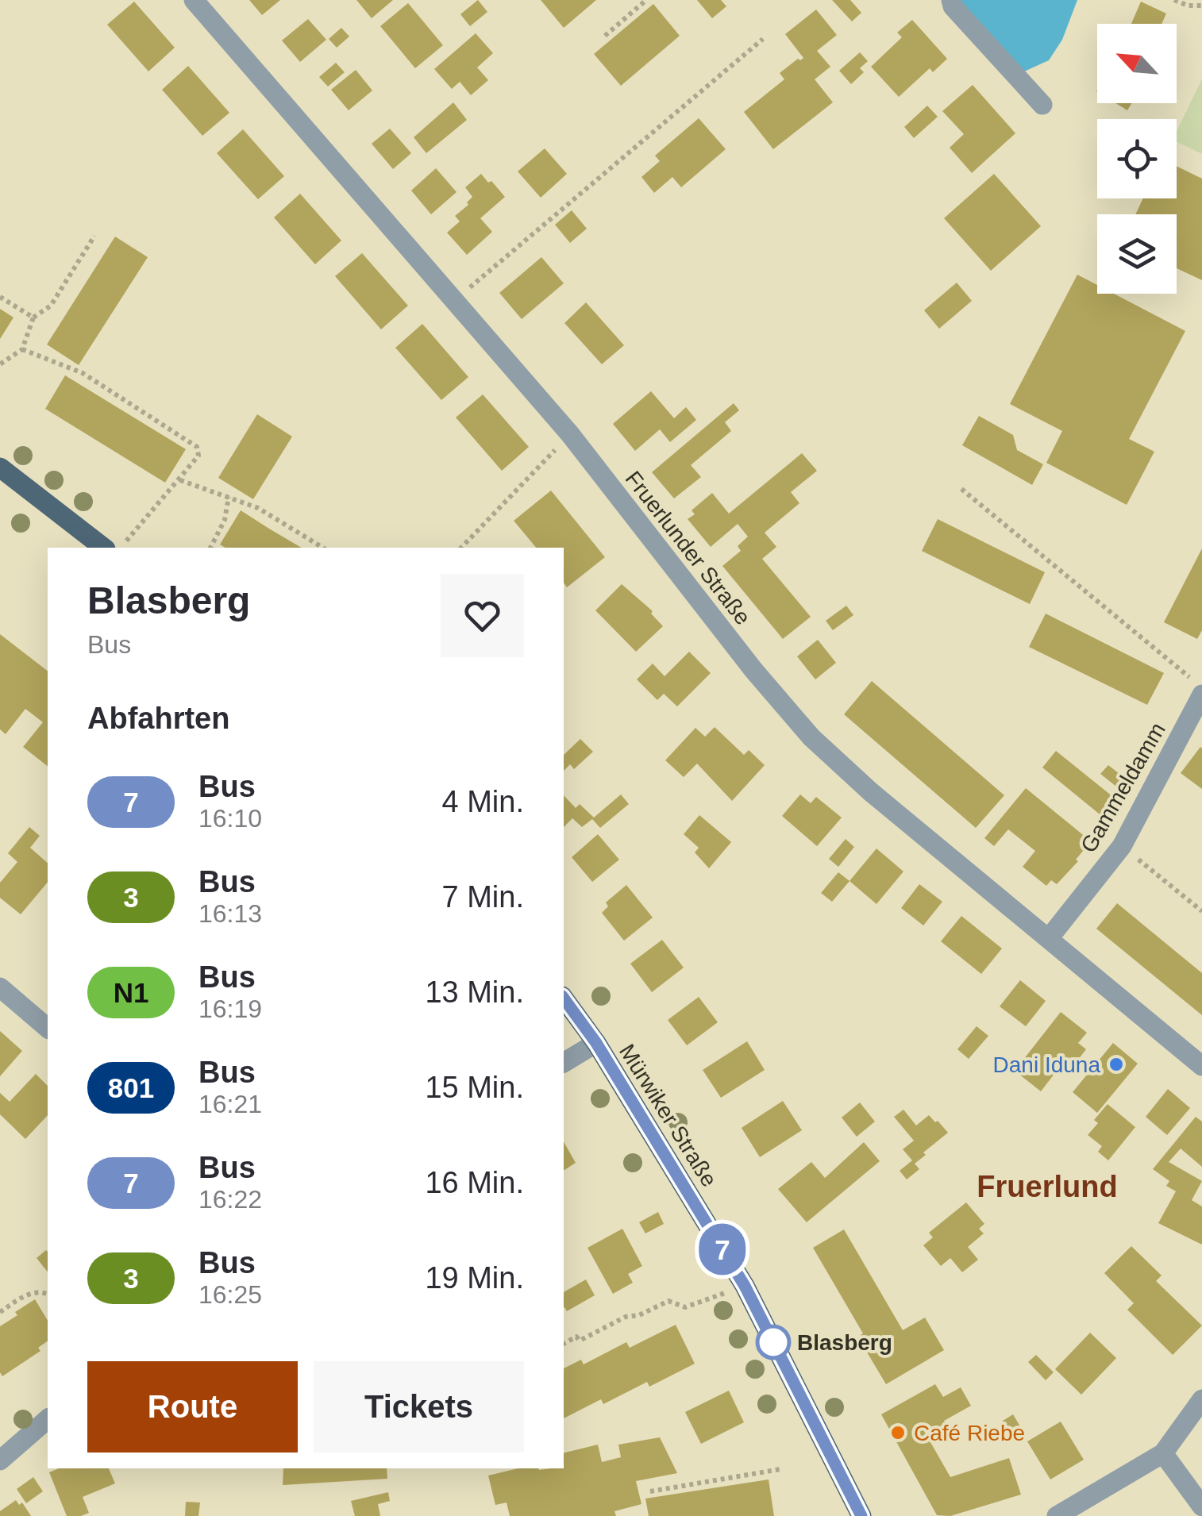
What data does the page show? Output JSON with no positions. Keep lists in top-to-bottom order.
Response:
{
  "streets": {
    "main road": ["Mürwiker Straße"],
    "street": ["Fruerlunder Straße", "Gammeldamm"]
  },
  "crossings": [
    ["Fruerlunder Straße", "Gammeldamm"]
  ],
  "districts": ["Fruerlund"],
  "places": ["Dani Iduna", "Blasberg", "Café Riebe"],
  "lines": ["bus line 7"],
  "north": "top left",
  "page": {
    "on_map": "7",
    "heading": [
      ["Blasberg", "Bus"],
      "Abfahrten"
    ],
    "list": [
      {
        "mark": "7",
        "name": "Bus",
        "note": "16:10",
        "value": "4 Min."
      },
      {
        "mark": "3",
        "name": "Bus",
        "note": "16:13",
        "value": "7 Min."
      },
      {
        "mark": "N1",
        "name": "Bus",
        "note": "16:19",
        "value": "13 Min."
      },
      {
        "mark": "801",
        "name": "Bus",
        "note": "16:21",
        "value": "15 Min."
      },
      {
        "mark": "7",
        "name": "Bus",
        "note": "16:22",
        "value": "16 Min."
      },
      {
        "mark": "3",
        "name": "Bus",
        "note": "16:25",
        "value": "19 Min."
      }
    ],
    "buttons": ["Route", "Tickets"]
  }
}
